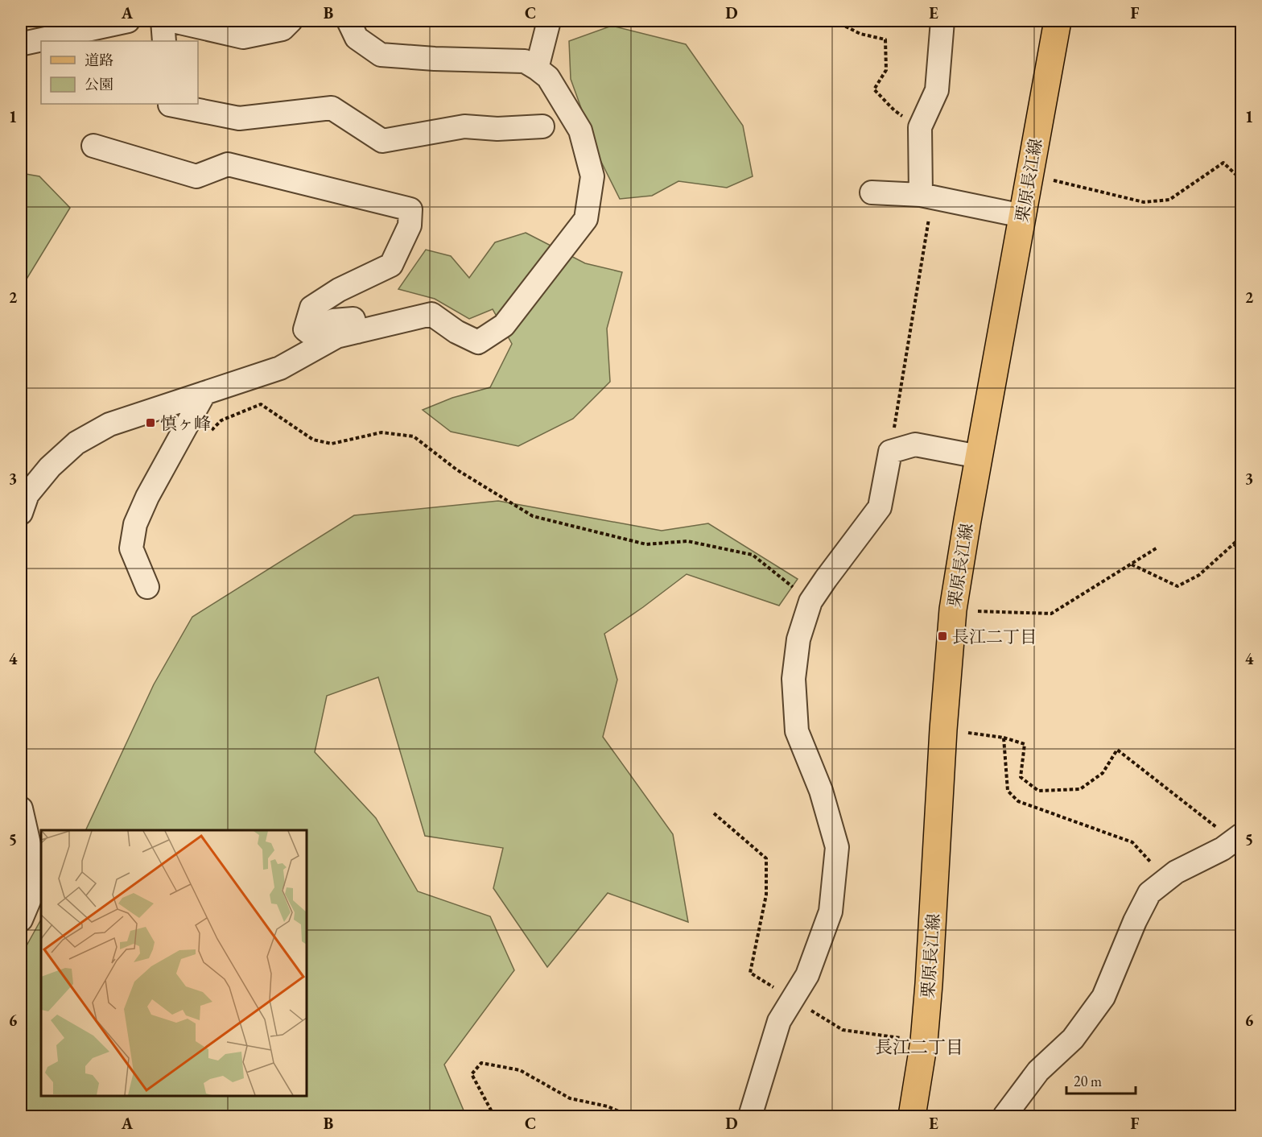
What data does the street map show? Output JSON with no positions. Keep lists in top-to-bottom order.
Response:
{
  "streets": {
    "main road": ["栗原長江線"]
  },
  "districts": ["長江二丁目"],
  "places": {
    "transit": ["慎ヶ峰", "長江二丁目"]
  },
  "legend": ["道路", "公園"],
  "scale_bar": "20 m",
  "grid": {
    "columns": [
      "A",
      "B",
      "C",
      "D",
      "E",
      "F"
    ],
    "rows": [
      "1",
      "2",
      "3",
      "4",
      "5",
      "6"
    ]
  }
}
